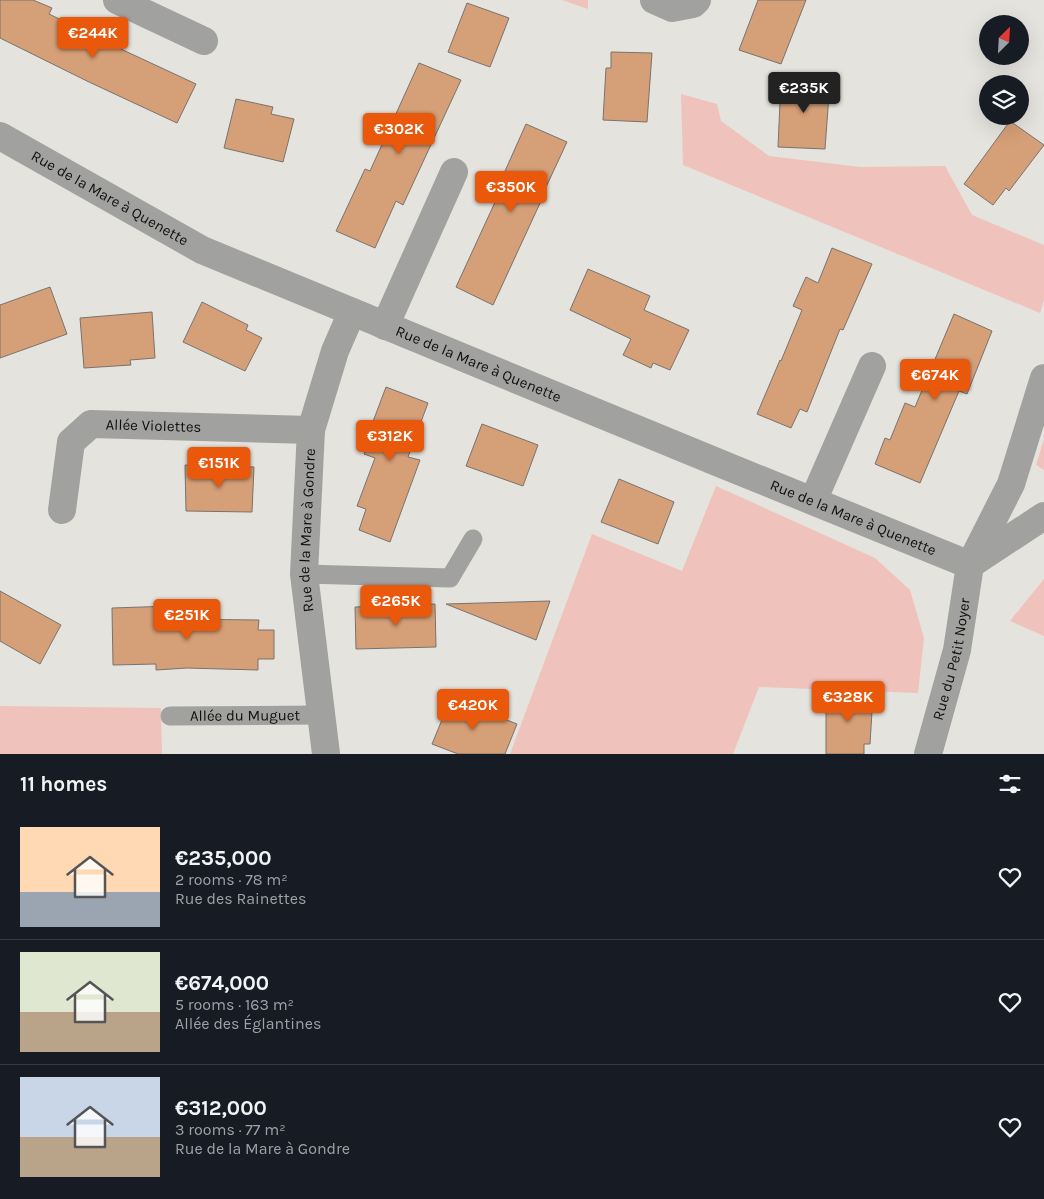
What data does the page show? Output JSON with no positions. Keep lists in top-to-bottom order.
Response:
{
  "streets": {
    "street": [
      "Rue de la Mare à Quenette",
      "Allée Violettes",
      "Rue de la Mare à Gondre",
      "Rue du Petit Noyer"
    ],
    "lane": ["Allée du Muguet"]
  },
  "crossings": [
    ["Rue de la Mare à Quenette", "Rue de la Mare à Gondre"],
    ["Rue de la Mare à Quenette", "Rue du Petit Noyer"],
    ["Allée Violettes", "Rue de la Mare à Gondre"],
    ["Rue de la Mare à Gondre", "Allée du Muguet"]
  ],
  "north": "top right",
  "page": {
    "price": [
      "€244K",
      "€235K",
      "€302K",
      "€350K",
      "€674K",
      "€312K",
      "€151K",
      "€265K",
      "€251K",
      "€328K",
      "€420K"
    ],
    "heading": "11 homes",
    "list": [
      {
        "name": "€235,000",
        "note": "2 rooms · 78 m² · Rue des Rainettes"
      },
      {
        "name": "€674,000",
        "note": "5 rooms · 163 m² · Allée des Églantines"
      },
      {
        "name": "€312,000",
        "note": "3 rooms · 77 m² · Rue de la Mare à Gondre"
      }
    ]
  }
}
